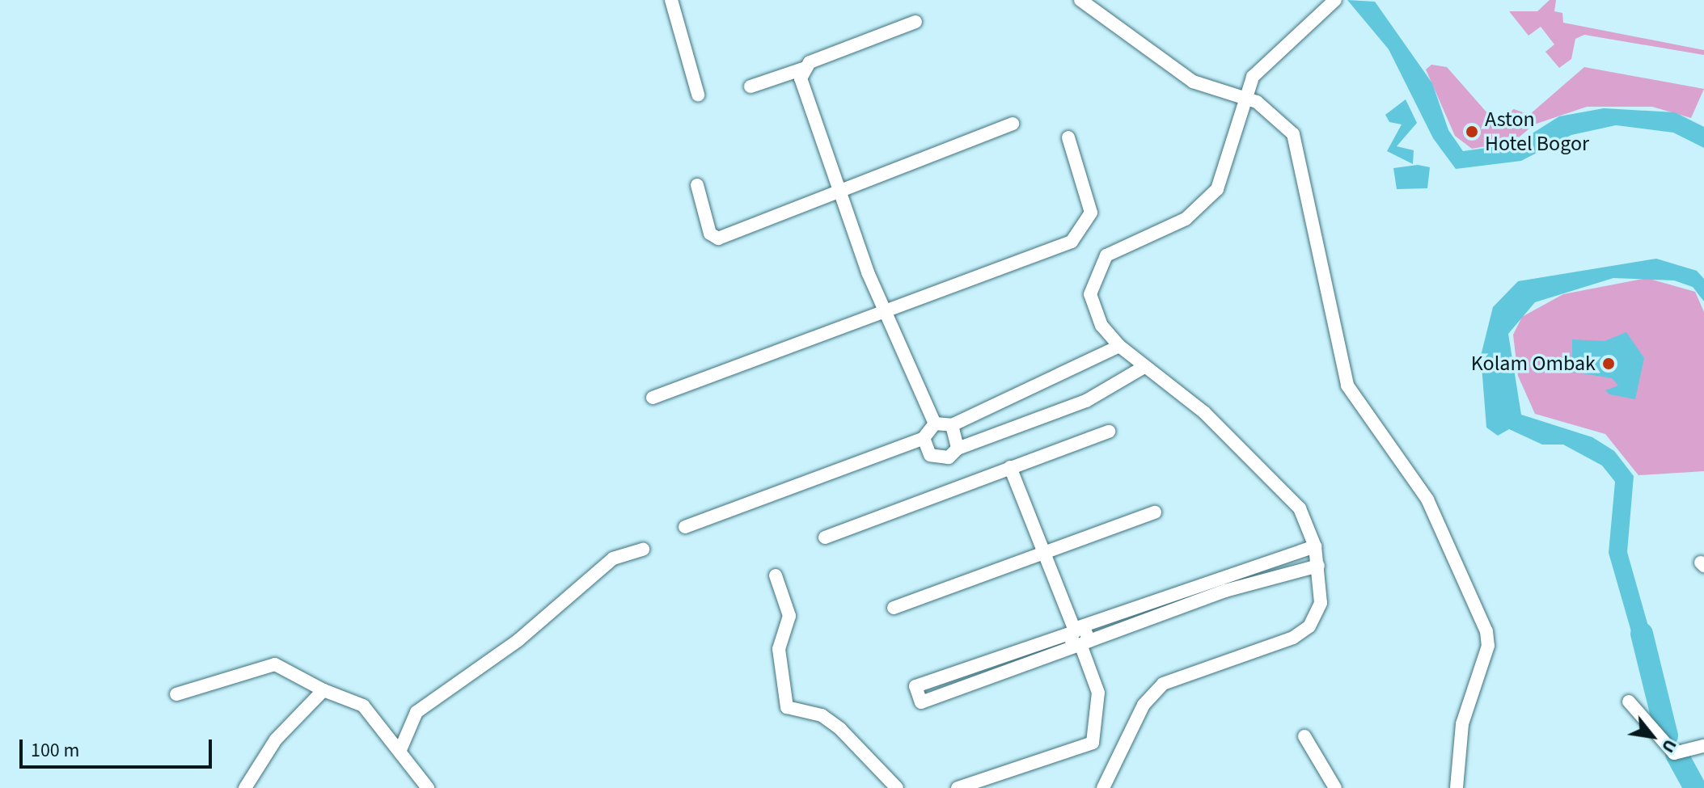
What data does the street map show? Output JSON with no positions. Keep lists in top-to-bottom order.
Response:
{
  "places": ["Aston Hotel Bogor", "Kolam Ombak"],
  "scale_bar": "100 m",
  "north": "bottom right"
}
